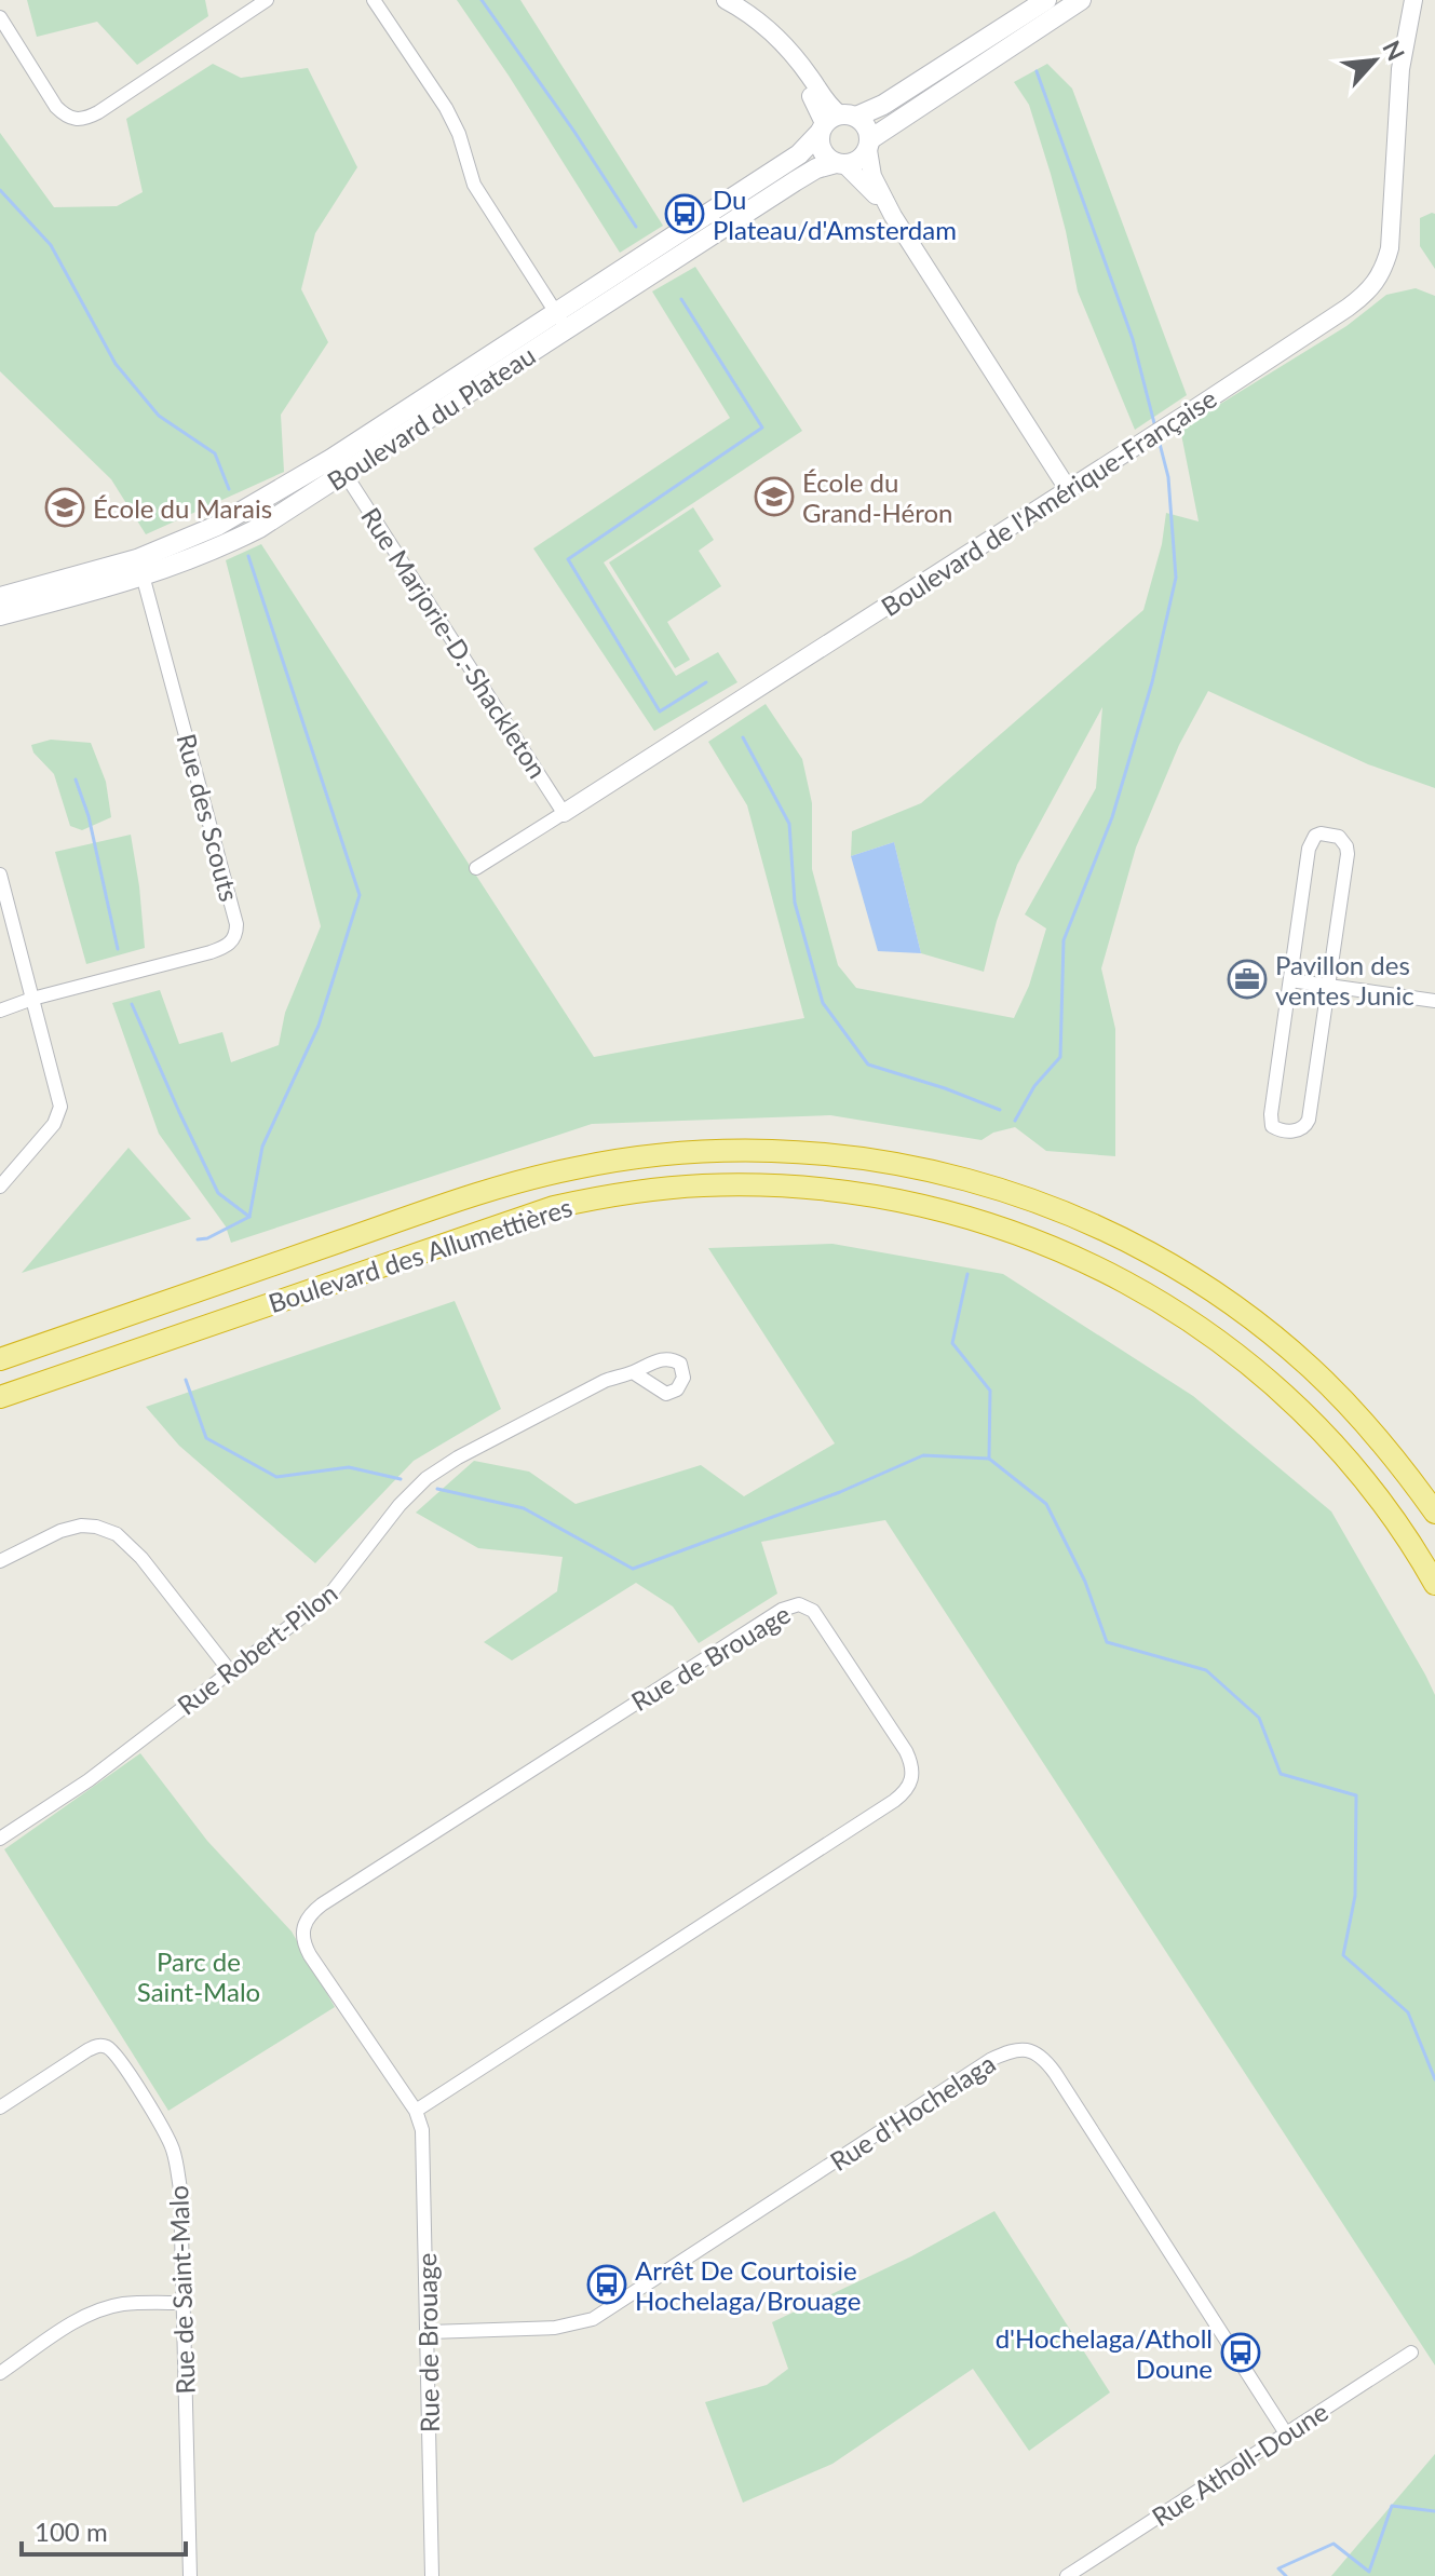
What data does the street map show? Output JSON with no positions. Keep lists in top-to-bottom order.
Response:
{
  "streets": {
    "highway": ["Boulevard des Allumettières"],
    "main road": ["Boulevard du Plateau"],
    "street": [
      "Boulevard de l'Amérique-Française",
      "Rue Marjorie-D.-Shackleton",
      "Rue des Scouts",
      "Rue Robert-Pilon",
      "Rue de Brouage",
      "Rue d'Hochelaga",
      "Rue de Saint-Malo",
      "Rue Atholl-Doune"
    ]
  },
  "crossings": [
    ["Boulevard du Plateau", "Rue Marjorie-D.-Shackleton"],
    ["Boulevard du Plateau", "Rue des Scouts"],
    ["Boulevard de l'Amérique-Française", "Rue Marjorie-D.-Shackleton"],
    ["Rue de Brouage", "Rue d'Hochelaga"],
    ["Rue d'Hochelaga", "Rue Atholl-Doune"]
  ],
  "parks": ["Parc de Saint-Malo"],
  "places": {
    "bus stop": ["Du Plateau/d'Amsterdam", "Arrêt De Courtoisie Hochelaga/Brouage", "d'Hochelaga/Atholl Doune"],
    "school or university": ["École du Grand-Héron", "École du Marais"],
    "office": ["Pavillon des ventes Junic"]
  },
  "scale_bar": "100 m",
  "north": "top right"
}
